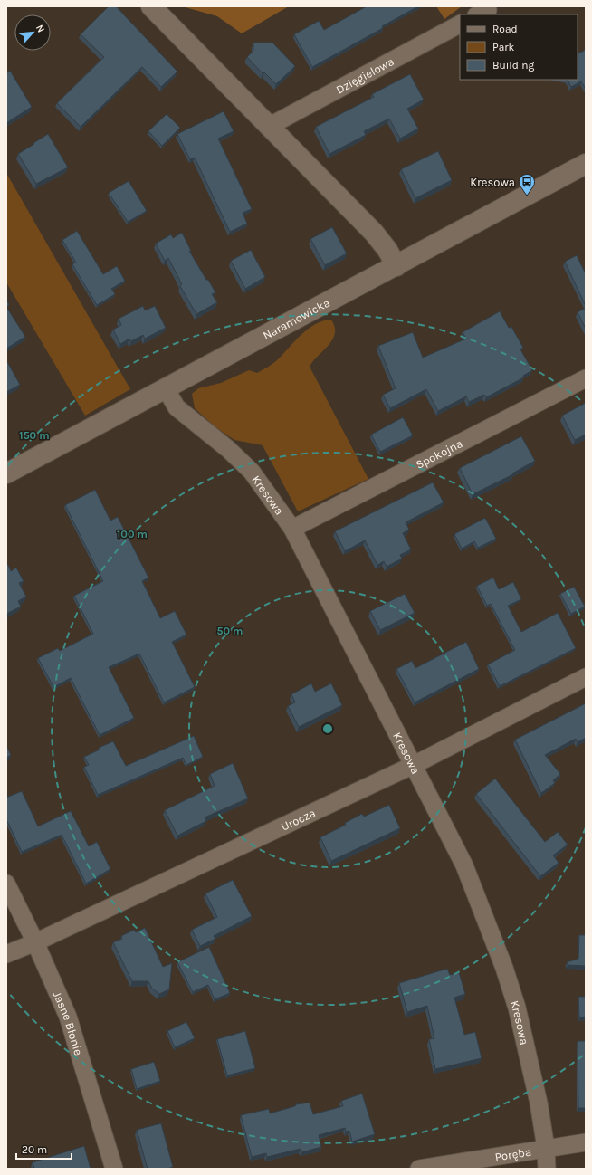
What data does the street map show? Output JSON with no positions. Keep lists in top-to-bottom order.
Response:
{
  "streets": {
    "street": [
      "Dzięgielowa",
      "Naramowicka",
      "Spokojna",
      "Kresowa",
      "Urocza",
      "Jasne Błonie",
      "Poręba"
    ]
  },
  "crossings": [
    ["Naramowicka", "Kresowa"],
    ["Spokojna", "Kresowa"],
    ["Kresowa", "Urocza"],
    ["Kresowa", "Poręba"],
    ["Urocza", "Jasne Błonie"]
  ],
  "places": {
    "bus stop": ["Kresowa"]
  },
  "legend": ["Road", "Park", "Building"],
  "scale_bar": "20 m",
  "north": "top right",
  "rings": ["150 m", "100 m", "50 m"]
}
